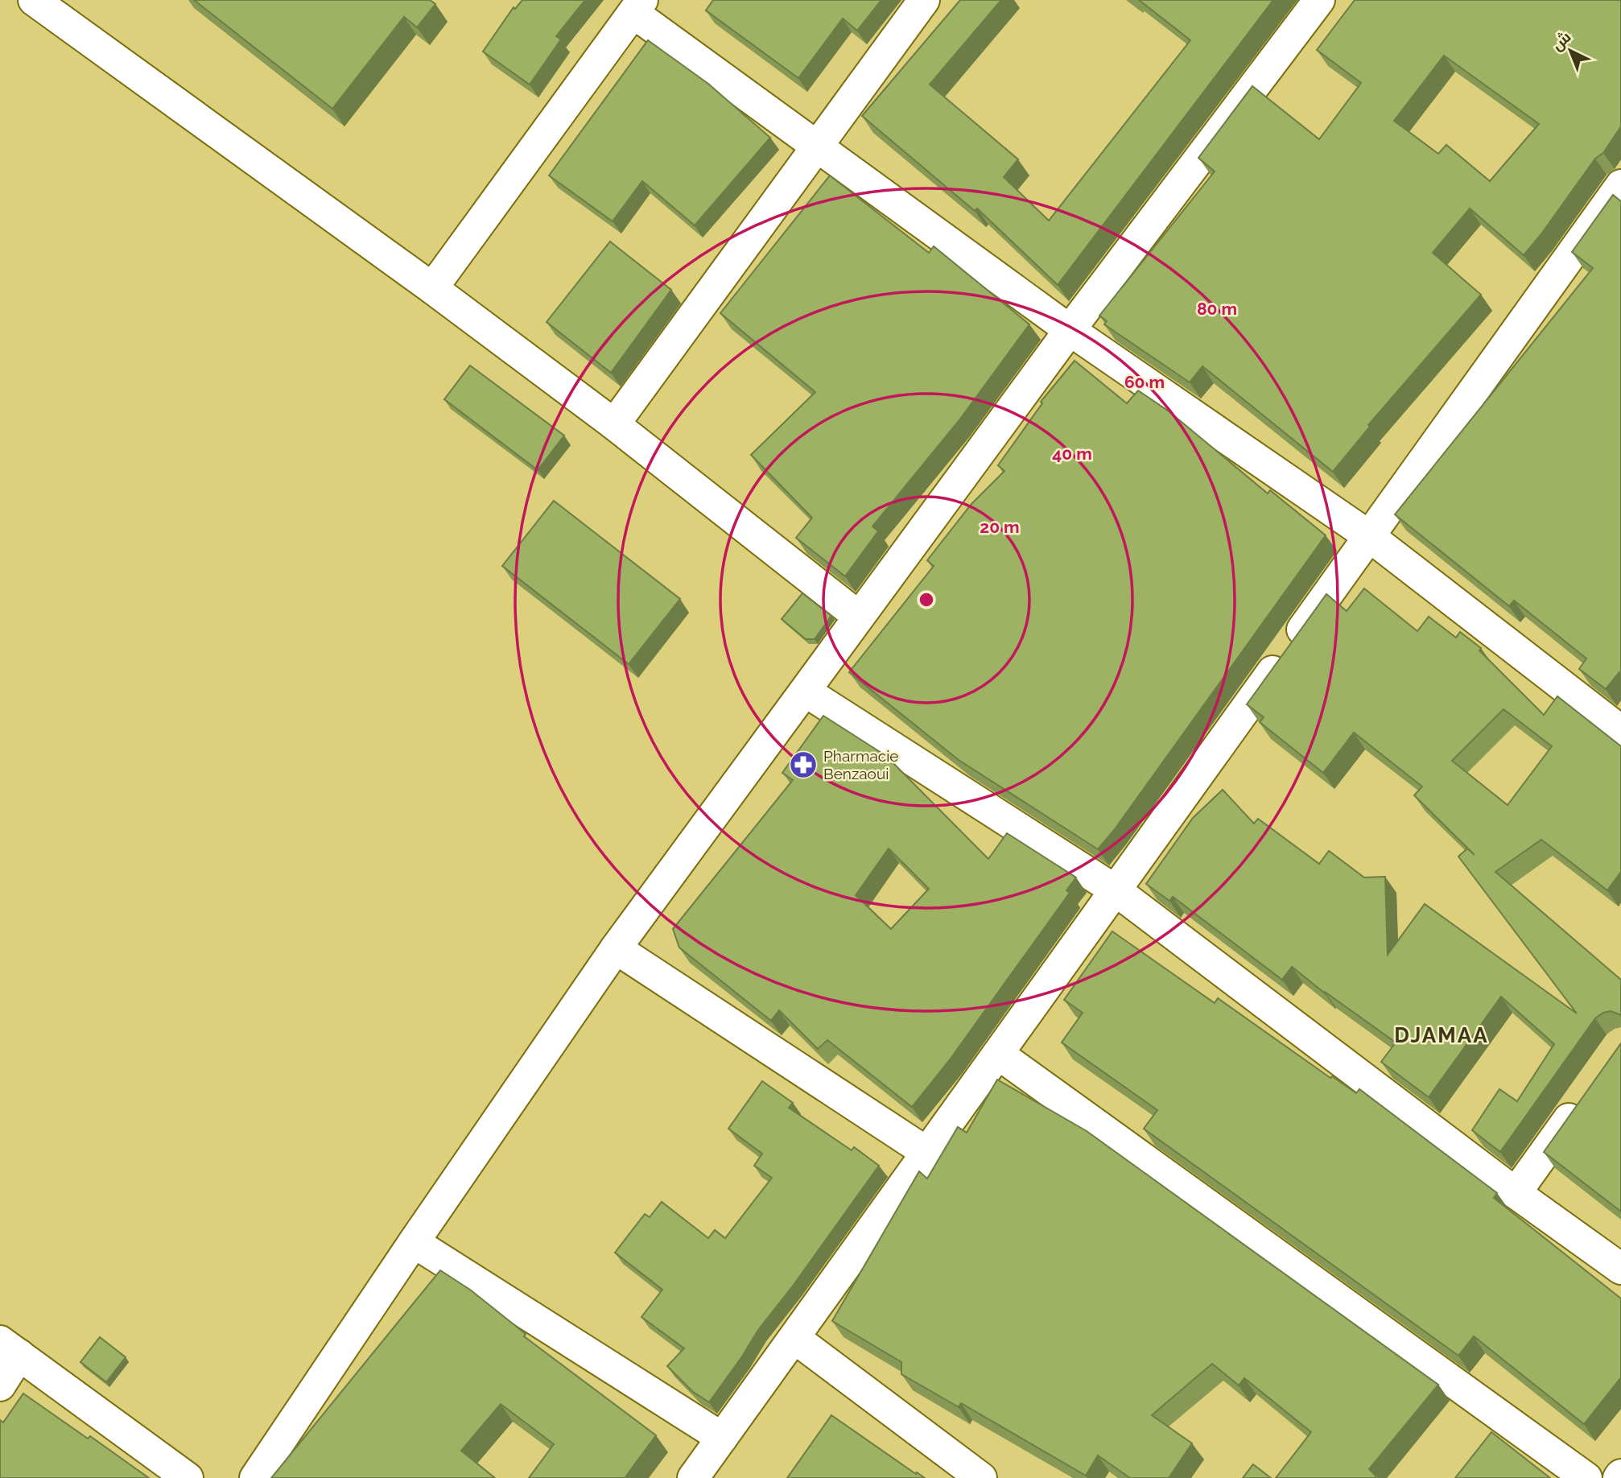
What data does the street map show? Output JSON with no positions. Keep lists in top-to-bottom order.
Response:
{
  "districts": ["DJAMAA"],
  "places": {
    "pharmacy": ["Pharmacie Benzaoui"]
  },
  "north": "top left",
  "rings": [
    "80 m",
    "60 m",
    "40 m",
    "20 m"
  ]
}
